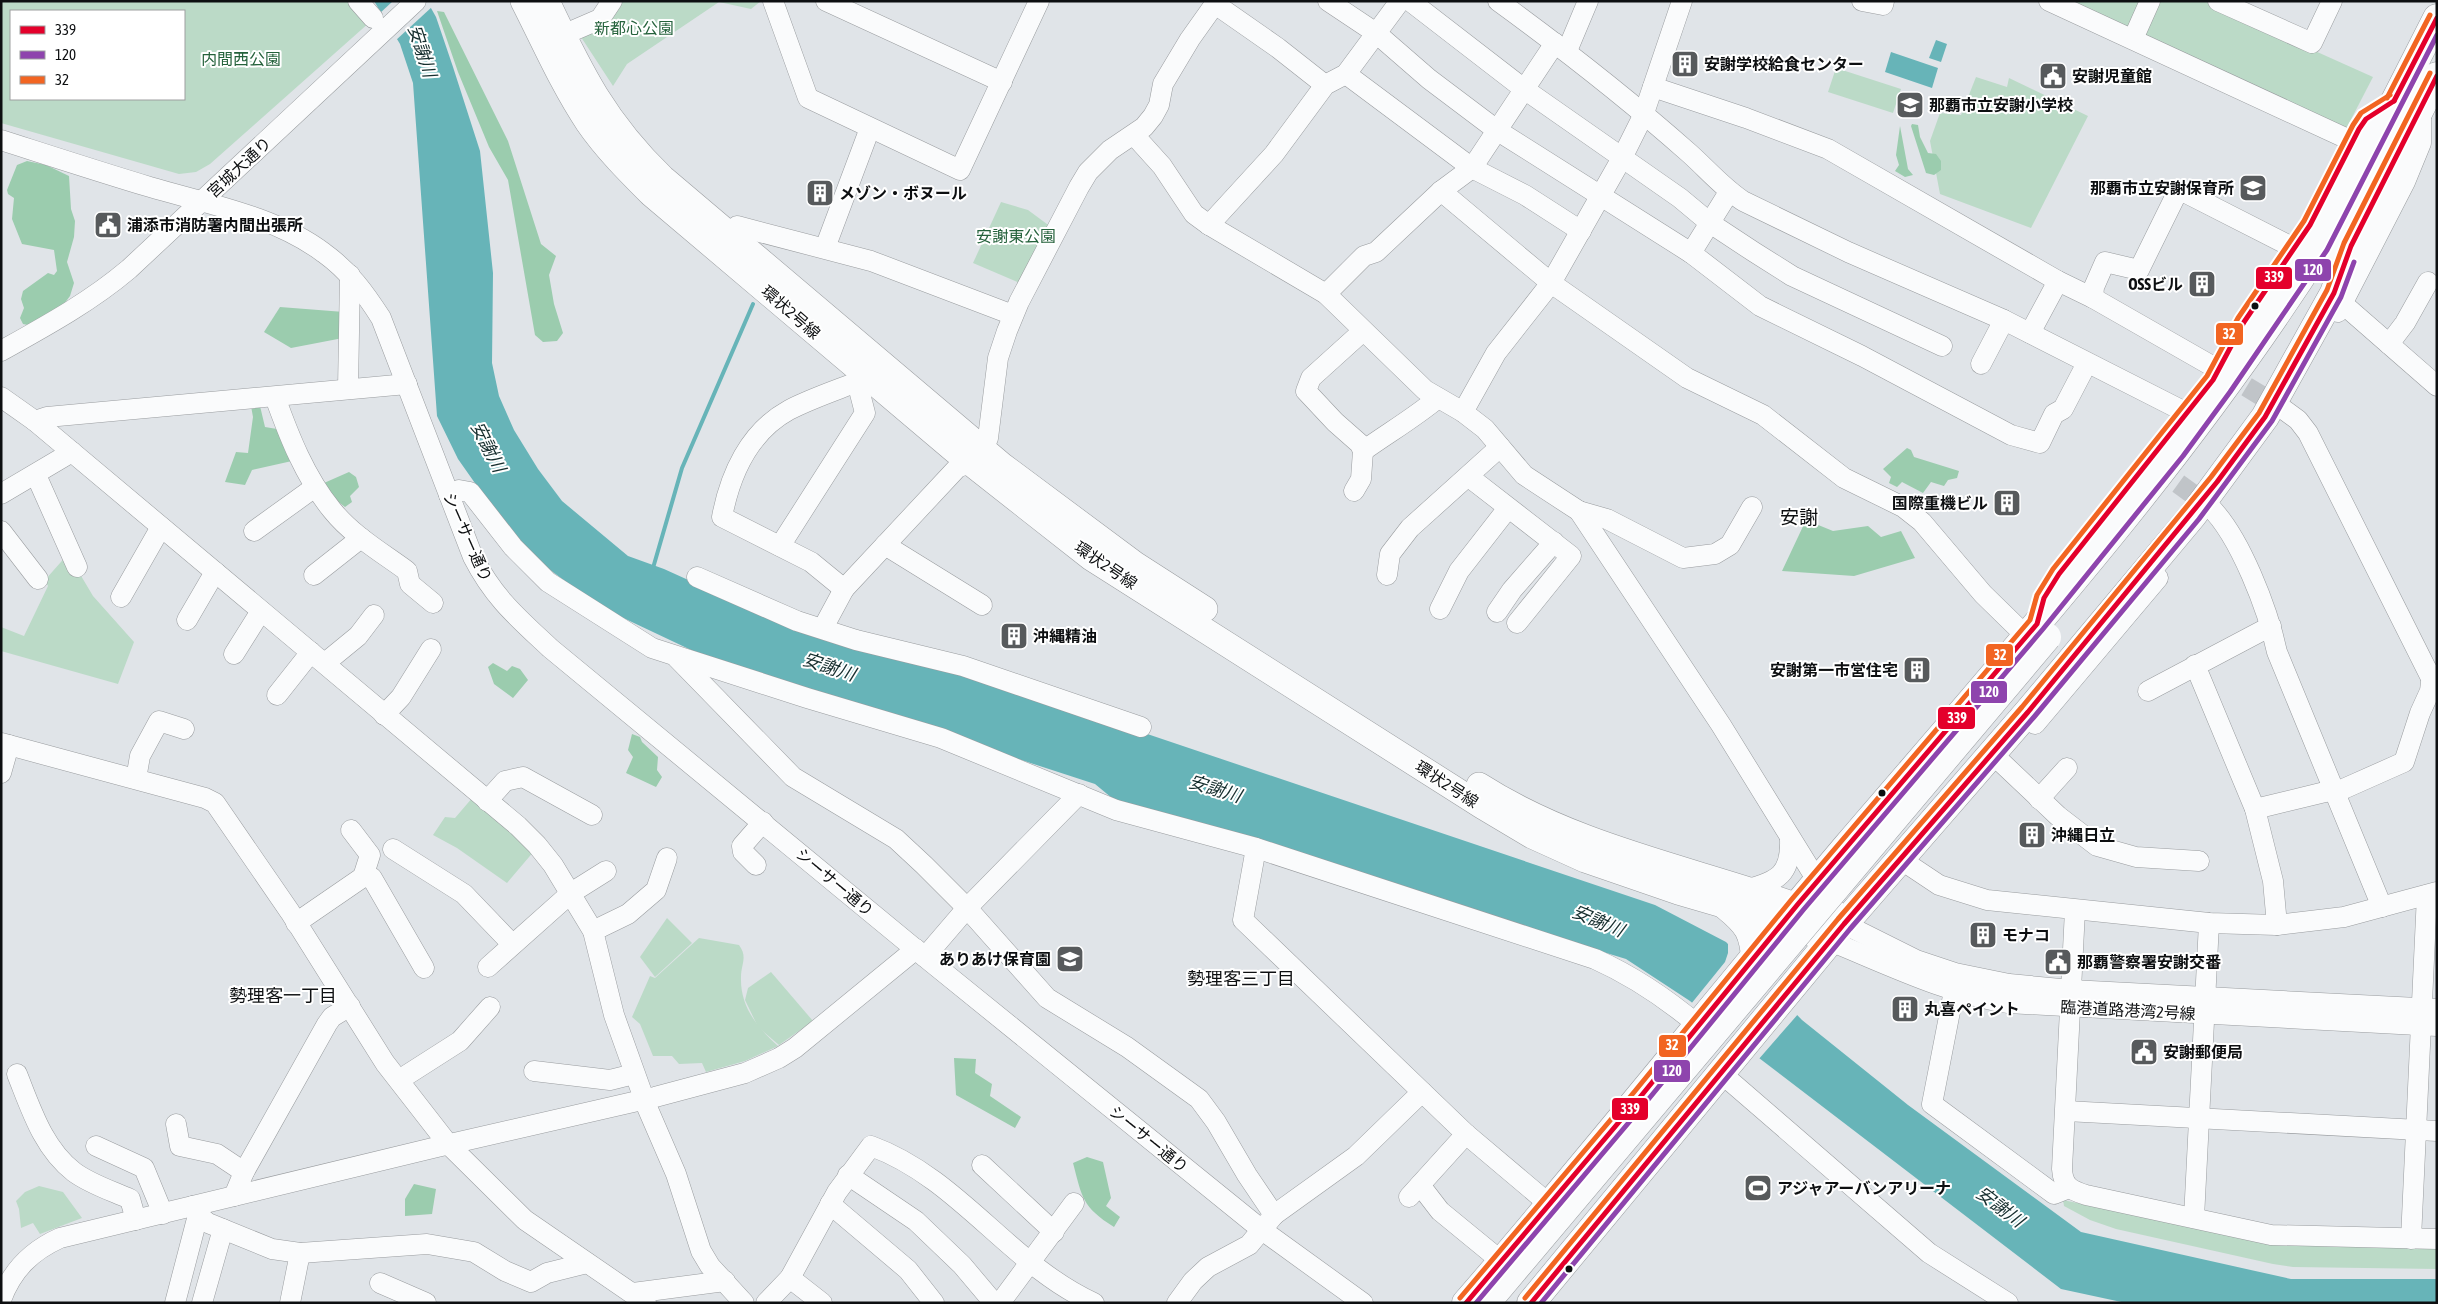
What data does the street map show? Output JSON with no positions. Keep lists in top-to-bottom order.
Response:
{
  "streets": {
    "main road": ["環状2号線"],
    "street": ["宮城大通り", "シーサー通り", "臨港道路港湾2号線"]
  },
  "crossings": [
    ["宮城大通り", "シーサー通り"],
    ["環状2号線", "臨港道路港湾2号線"]
  ],
  "districts": ["安謝", "勢理客三丁目", "勢理客一丁目"],
  "water": ["安謝川"],
  "parks": ["新都心公園", "内間西公園", "安謝東公園"],
  "places": {
    "building": [
      "安謝学校給食センター",
      "メゾン・ボヌール",
      "OSSビル",
      "国際重機ビル",
      "沖縄精油",
      "安謝第一市営住宅",
      "沖縄日立",
      "モナコ",
      "丸喜ペイント"
    ],
    "public building": [
      "安謝児童館",
      "浦添市消防署内間出張所",
      "那覇警察署安謝交番",
      "安謝郵便局"
    ],
    "school or university": ["那覇市立安謝小学校", "那覇市立安謝保育所", "ありあけ保育園"],
    "sports": ["アジャアーバンアリーナ"]
  },
  "lines": ["transit line 32", "transit line 339", "transit line 120"],
  "legend": ["339", "120", "32"]
}
